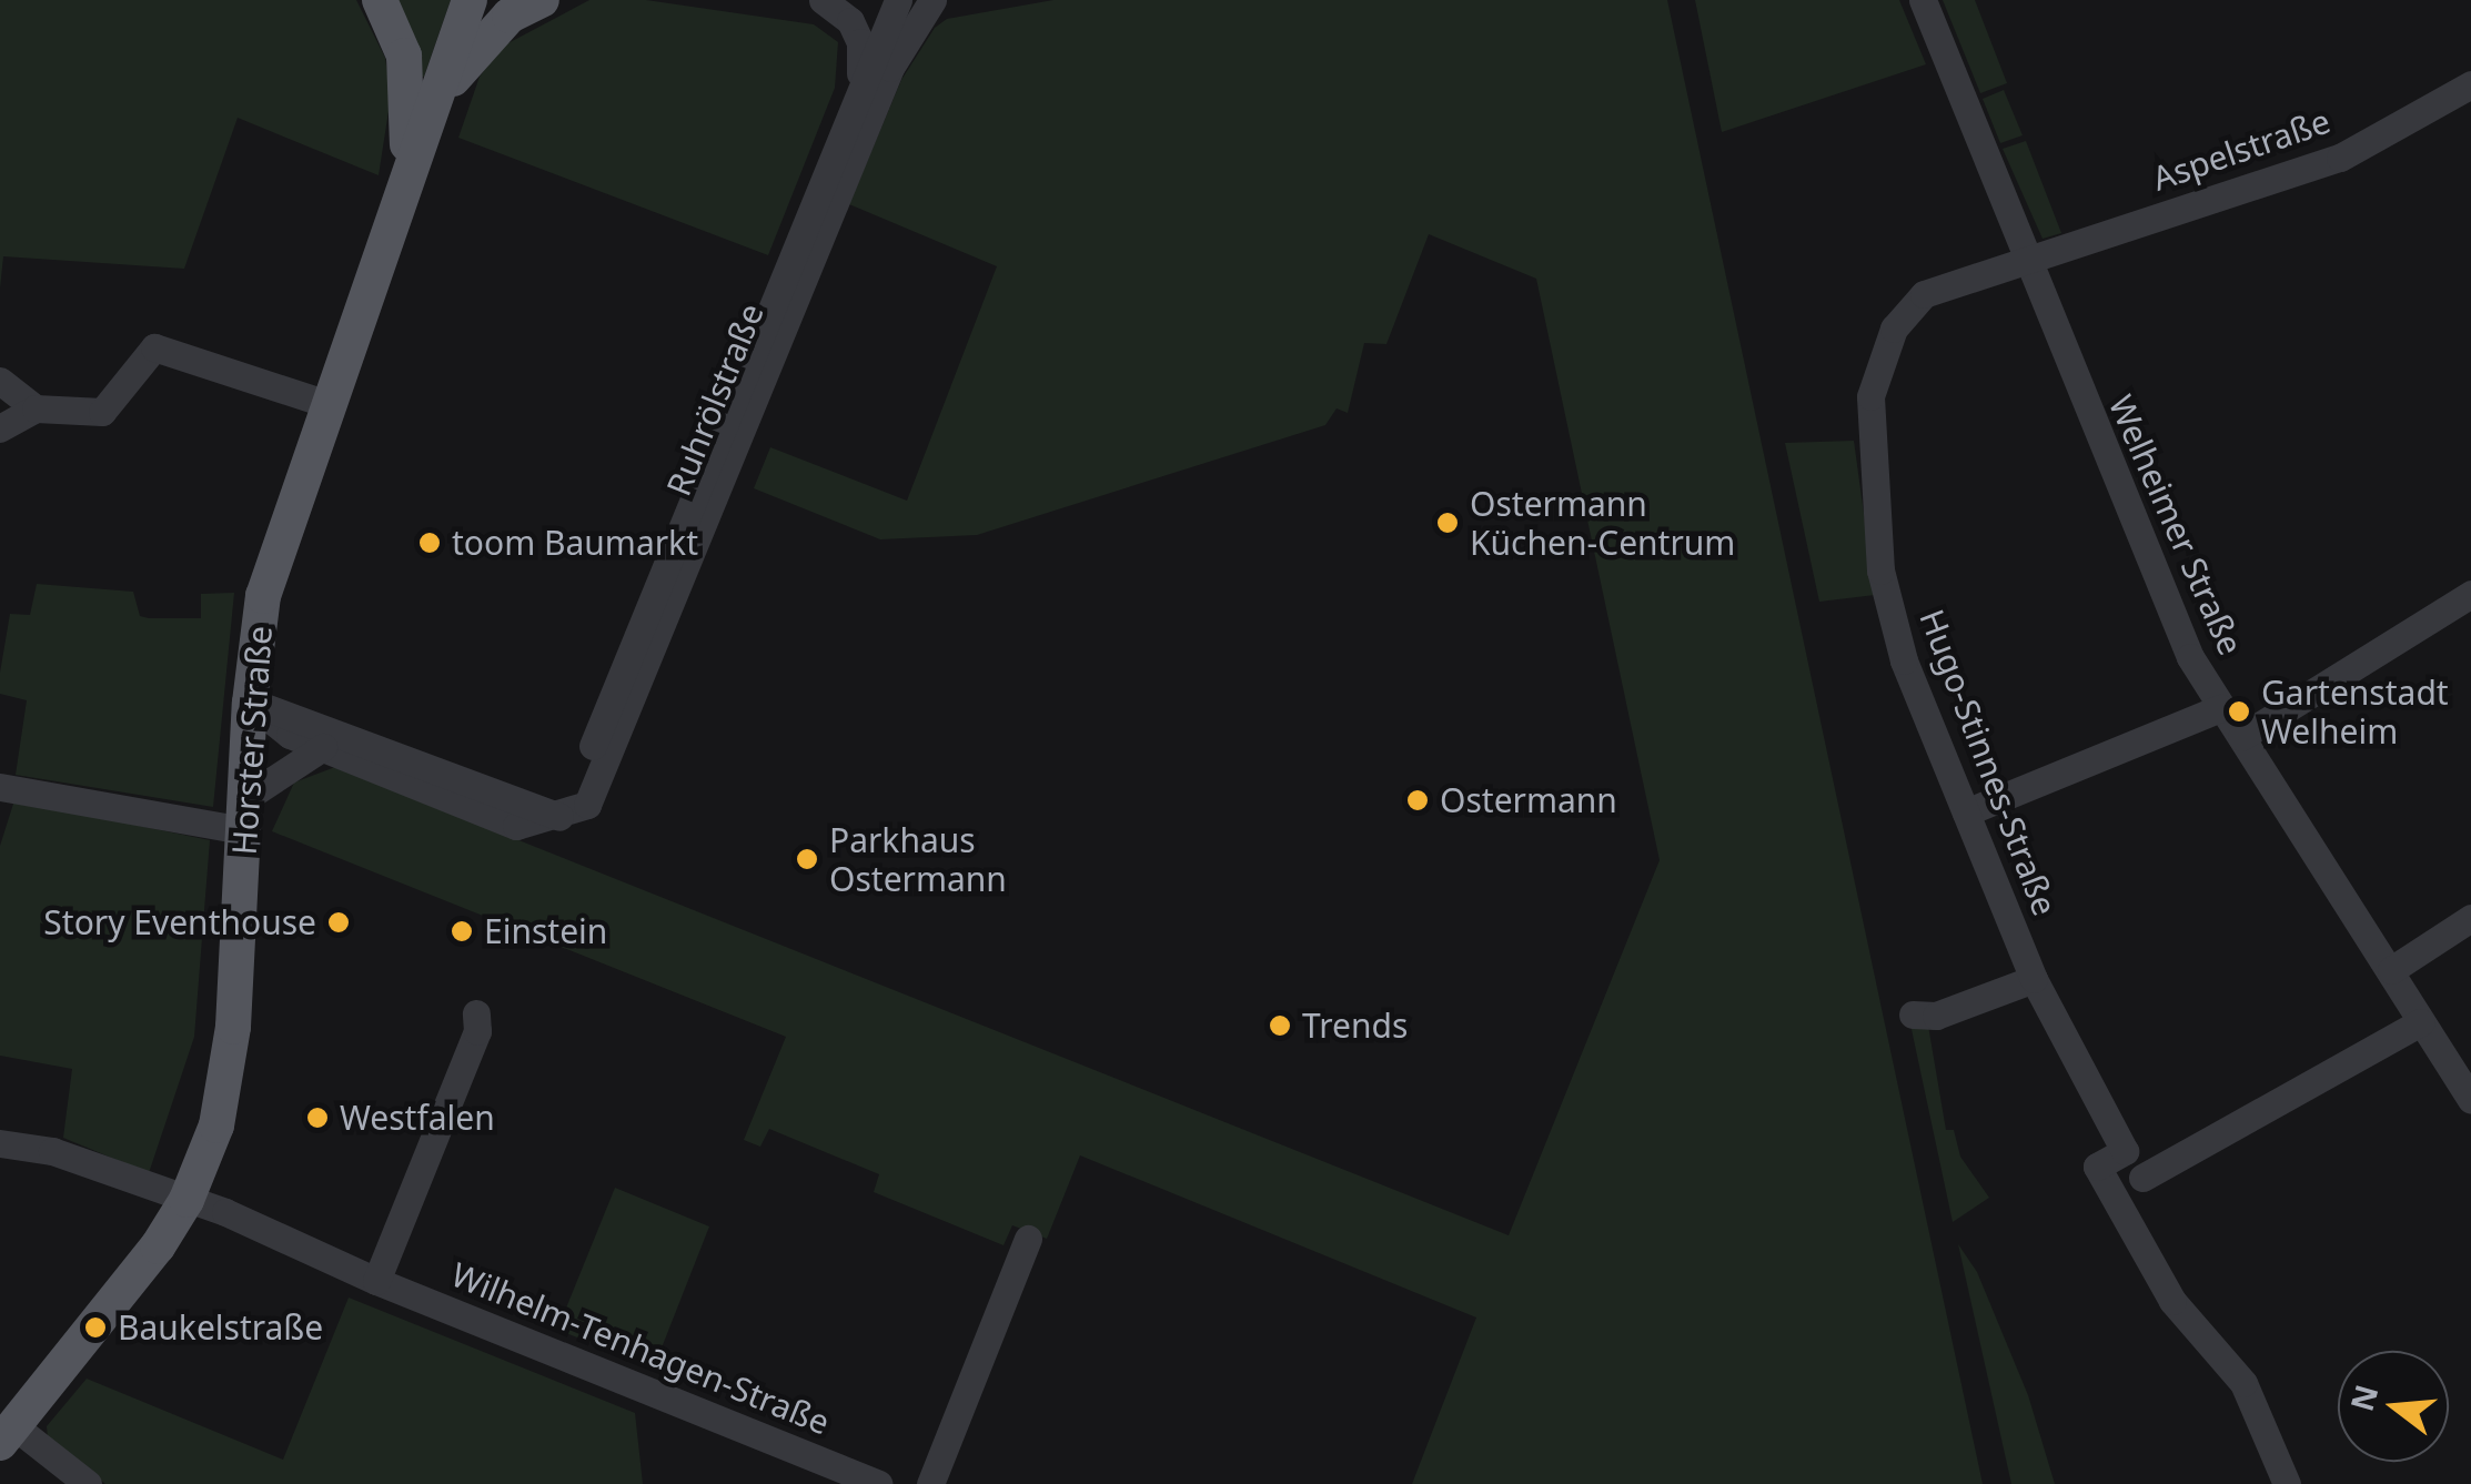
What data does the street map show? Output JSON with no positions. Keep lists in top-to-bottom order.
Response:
{
  "streets": {
    "main road": ["Horster Straße"],
    "street": [
      "Aspelstraße",
      "Ruhrölstraße",
      "Welheimer Straße",
      "Hugo-Stinnes-Straße",
      "Wilhelm-Tenhagen-Straße"
    ]
  },
  "crossings": [
    ["Aspelstraße", "Welheimer Straße"],
    ["Aspelstraße", "Hugo-Stinnes-Straße"],
    ["Welheimer Straße", "Hugo-Stinnes-Straße"],
    ["Horster Straße", "Wilhelm-Tenhagen-Straße"]
  ],
  "places": [
    "Ostermann Küchen-Centrum",
    "toom Baumarkt",
    "Gartenstadt Welheim",
    "Ostermann",
    "Parkhaus Ostermann",
    "Story Eventhouse",
    "Einstein",
    "Trends",
    "Westfalen",
    "Baukelstraße"
  ],
  "north": "left"
}
